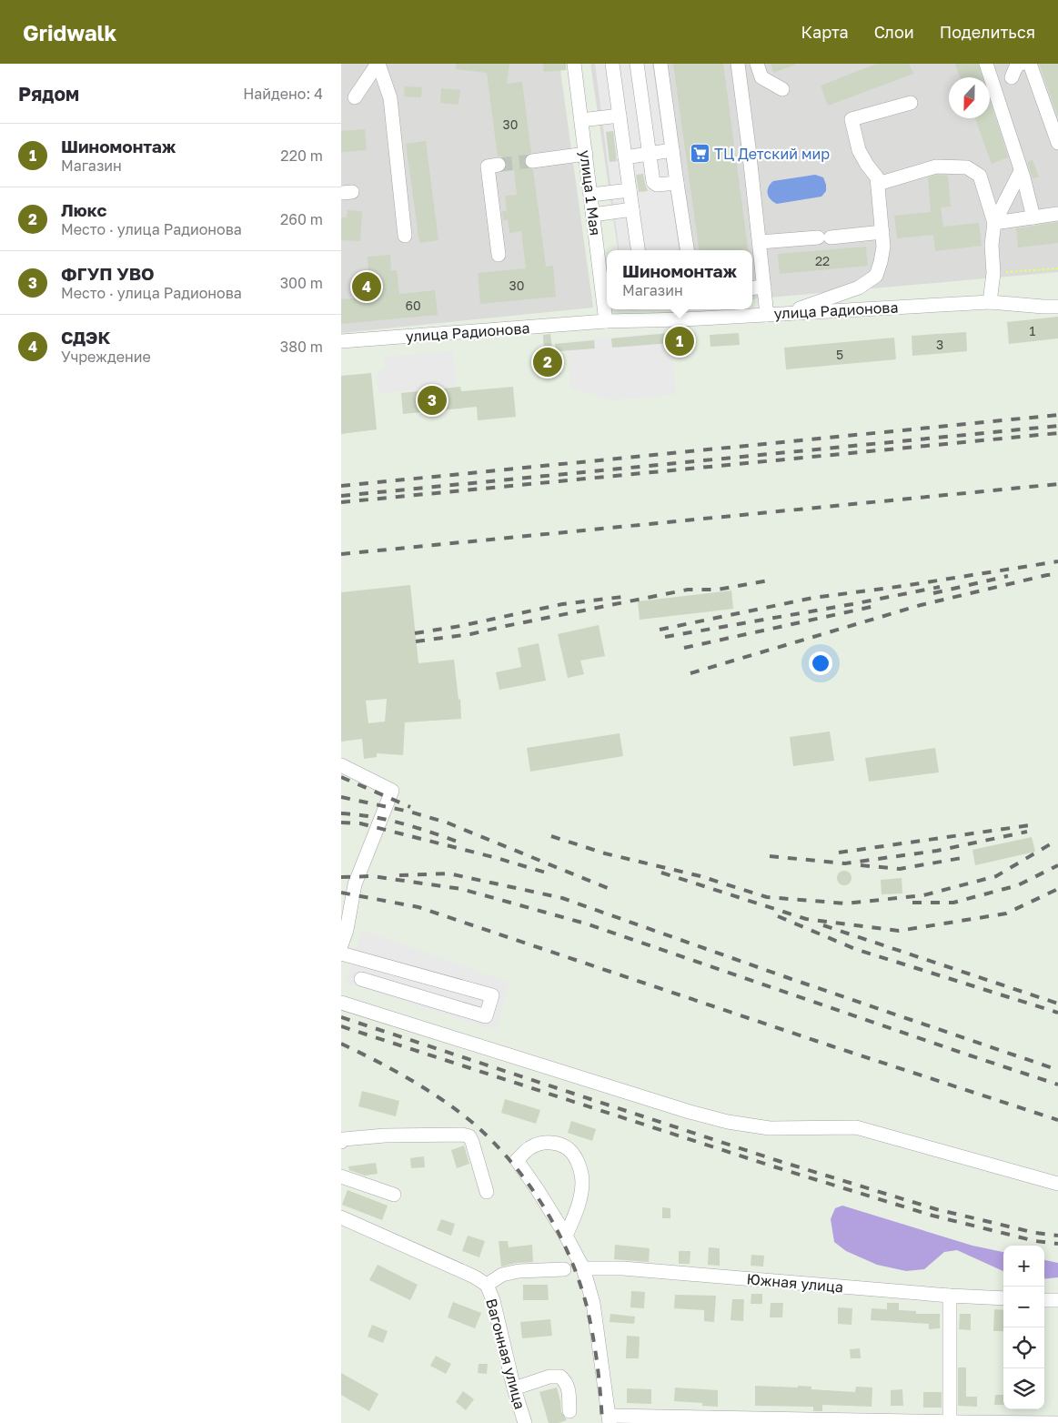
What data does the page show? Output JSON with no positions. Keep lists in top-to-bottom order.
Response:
{
  "streets": {
    "street": [
      "улица 1 Мая",
      "улица Радионова",
      "Южная улица",
      "Вагонная улица"
    ]
  },
  "crossings": [
    ["улица 1 Мая", "улица Радионова"]
  ],
  "places": {
    "supermarket": ["ТЦ Детский мир"]
  },
  "house_numbers": [
    "30",
    "22",
    "30",
    "60",
    "1",
    "3",
    "5"
  ],
  "north": "bottom",
  "page": {
    "header": "Gridwalk",
    "nav": ["Карта", "Слои", "Поделиться"],
    "heading": ["Рядом", "Найдено: 4"],
    "list": [
      {
        "mark": "1",
        "name": "Шиномонтаж",
        "note": "Магазин",
        "value": "220 m"
      },
      {
        "mark": "2",
        "name": "Люкс",
        "note": "Место · улица Радионова",
        "value": "260 m"
      },
      {
        "mark": "3",
        "name": "ФГУП УВО",
        "note": "Место · улица Радионова",
        "value": "300 m"
      },
      {
        "mark": "4",
        "name": "СДЭК",
        "note": "Учреждение",
        "value": "380 m"
      }
    ],
    "popup": ["Шиномонтаж", "Магазин"],
    "pins": [
      "4",
      "1",
      "2",
      "3"
    ],
    "map_buttons": ["+", "−"]
  }
}
